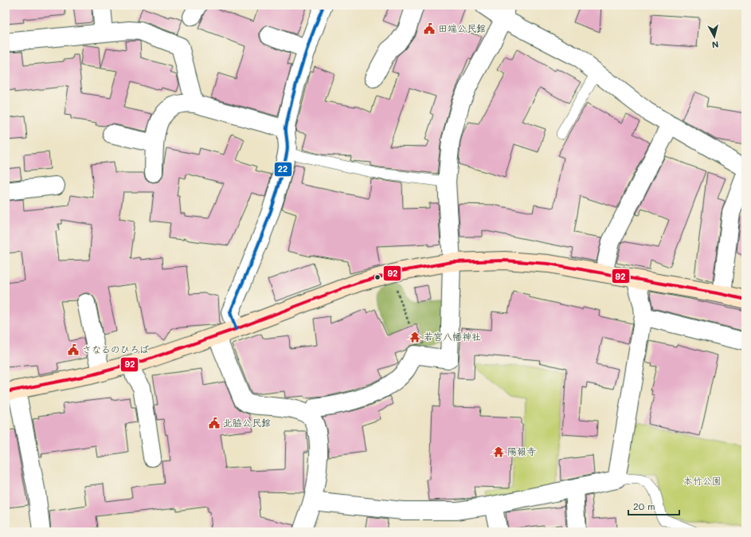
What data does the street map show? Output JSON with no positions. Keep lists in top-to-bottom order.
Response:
{
  "parks": ["本竹公園"],
  "places": {
    "public building": ["田端公民館", "さなるのひろば", "北脇公民館"],
    "temple": ["若宮八幡神社", "陽報寺"]
  },
  "lines": ["transit line 22", "transit line 92"],
  "scale_bar": "20 m",
  "north": "bottom"
}
